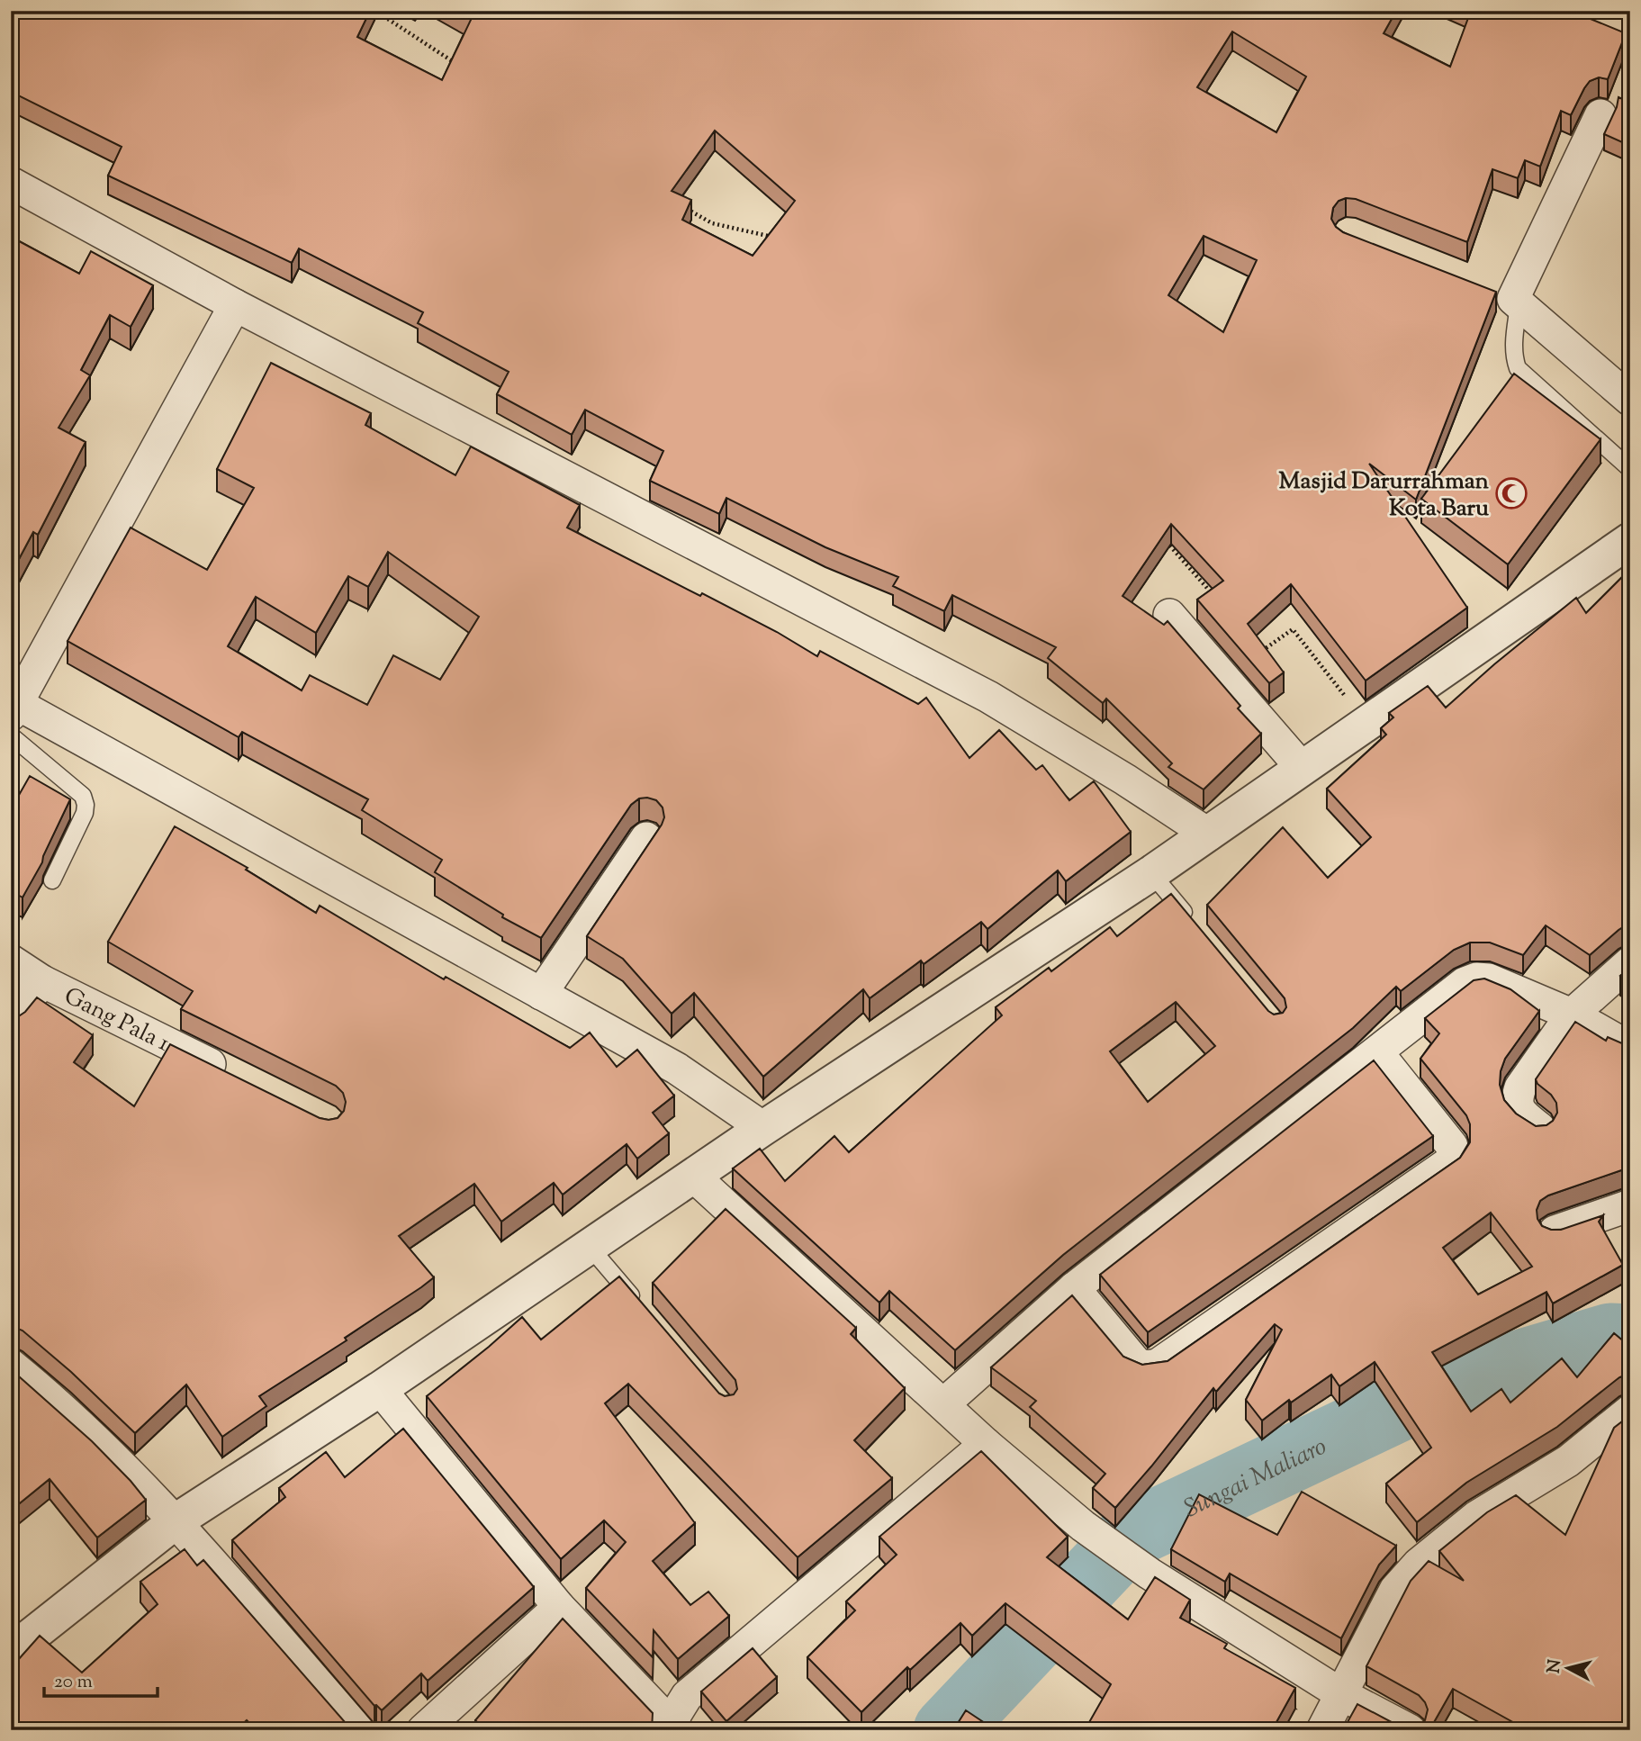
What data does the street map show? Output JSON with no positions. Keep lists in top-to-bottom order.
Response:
{
  "streets": {
    "street": ["Gang Pala 1"]
  },
  "water": ["Sungai Maliaro"],
  "places": {
    "mosque": ["Masjid Darurrahman Kota Baru"]
  },
  "scale_bar": "20 m",
  "north": "left"
}
